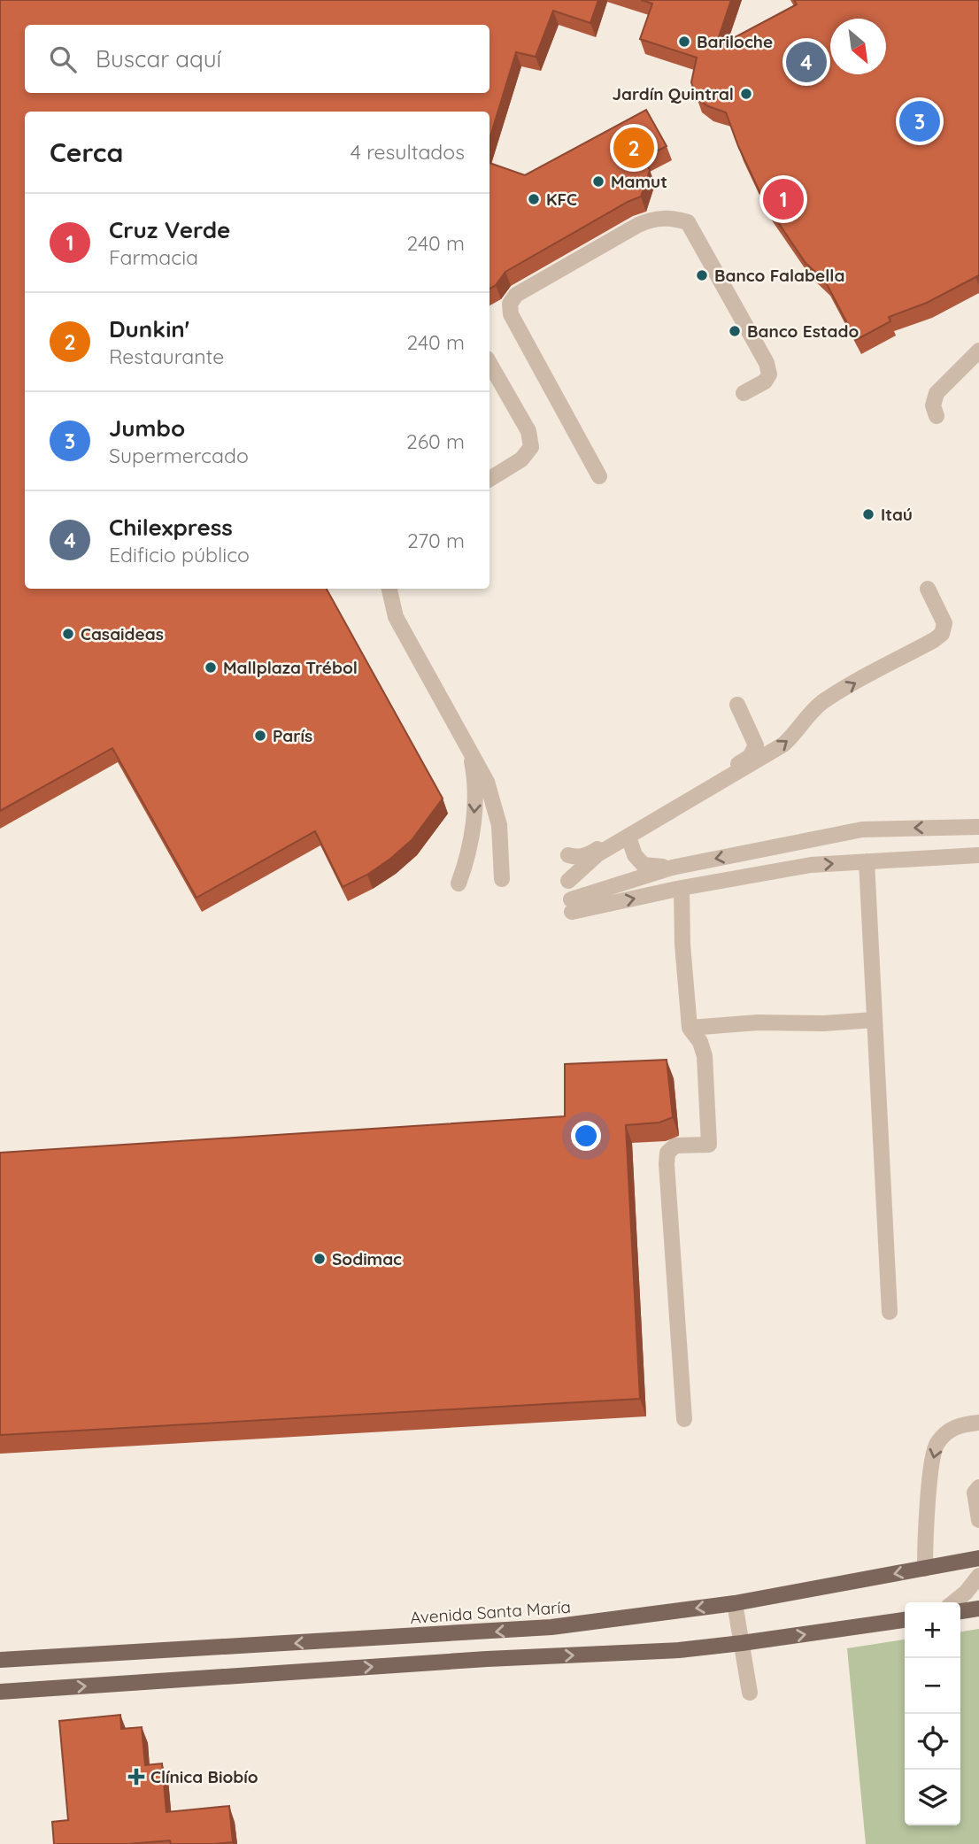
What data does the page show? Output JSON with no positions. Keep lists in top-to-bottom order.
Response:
{
  "streets": {
    "main road": ["Avenida Santa María"]
  },
  "places": {
    "other": [
      "Bariloche",
      "Jardín Quintral",
      "Mamut",
      "KFC",
      "Banco Falabella",
      "Banco Estado",
      "Itaú",
      "Casaideas",
      "Mallplaza Trébol",
      "París",
      "Sodimac"
    ],
    "health": ["Clínica Biobío"]
  },
  "north": "bottom right",
  "page": {
    "search": "Buscar aquí",
    "pins": [
      "4",
      "3",
      "2",
      "1"
    ],
    "heading": ["Cerca", "4 resultados"],
    "list": [
      {
        "mark": "1",
        "name": "Cruz Verde",
        "note": "Farmacia",
        "value": "240 m"
      },
      {
        "mark": "2",
        "name": "Dunkin'",
        "note": "Restaurante",
        "value": "240 m"
      },
      {
        "mark": "3",
        "name": "Jumbo",
        "note": "Supermercado",
        "value": "260 m"
      },
      {
        "mark": "4",
        "name": "Chilexpress",
        "note": "Edificio público",
        "value": "270 m"
      }
    ],
    "map_buttons": ["+", "−"]
  }
}
